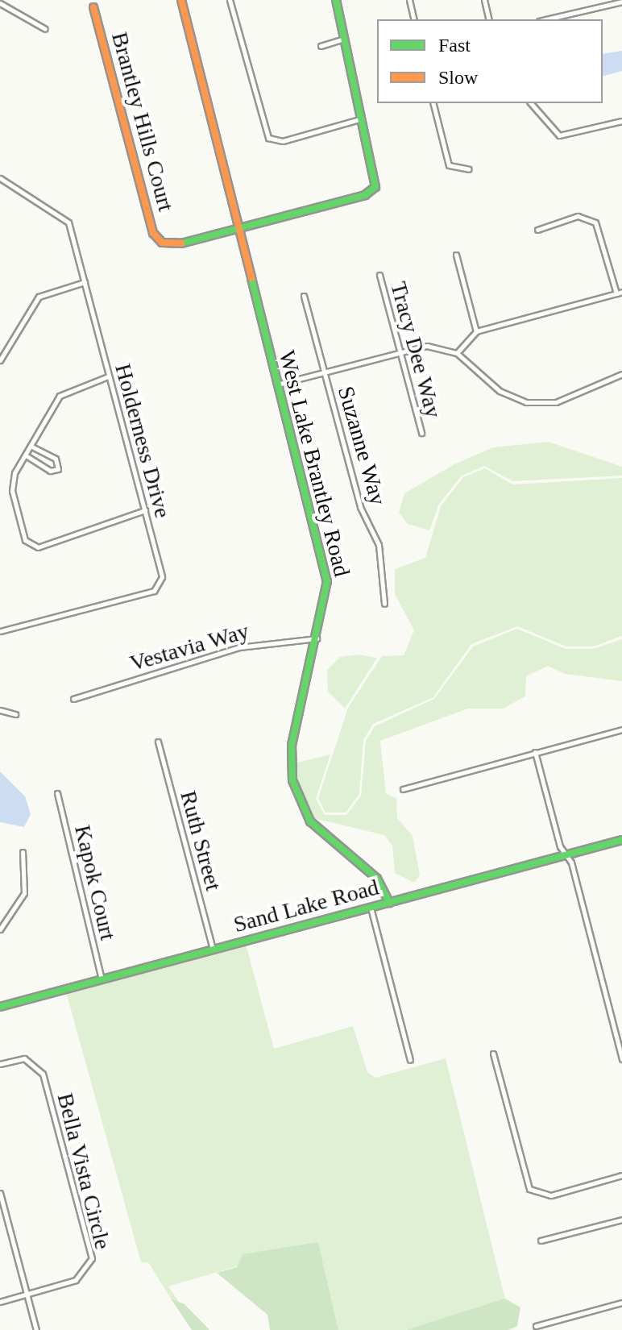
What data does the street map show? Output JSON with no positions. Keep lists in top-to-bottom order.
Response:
{
  "streets": {
    "street": [
      "Brantley Hills Court",
      "Tracy Dee Way",
      "Holderness Drive",
      "Suzanne Way",
      "West Lake Brantley Road",
      "Vestavia Way",
      "Ruth Street",
      "Kapok Court",
      "Sand Lake Road",
      "Bella Vista Circle"
    ]
  },
  "crossings": [
    ["Brantley Hills Court", "West Lake Brantley Road"],
    ["West Lake Brantley Road", "Vestavia Way"],
    ["West Lake Brantley Road", "Sand Lake Road"],
    ["Ruth Street", "Sand Lake Road"],
    ["Kapok Court", "Sand Lake Road"]
  ],
  "legend": ["Fast", "Slow"]
}
